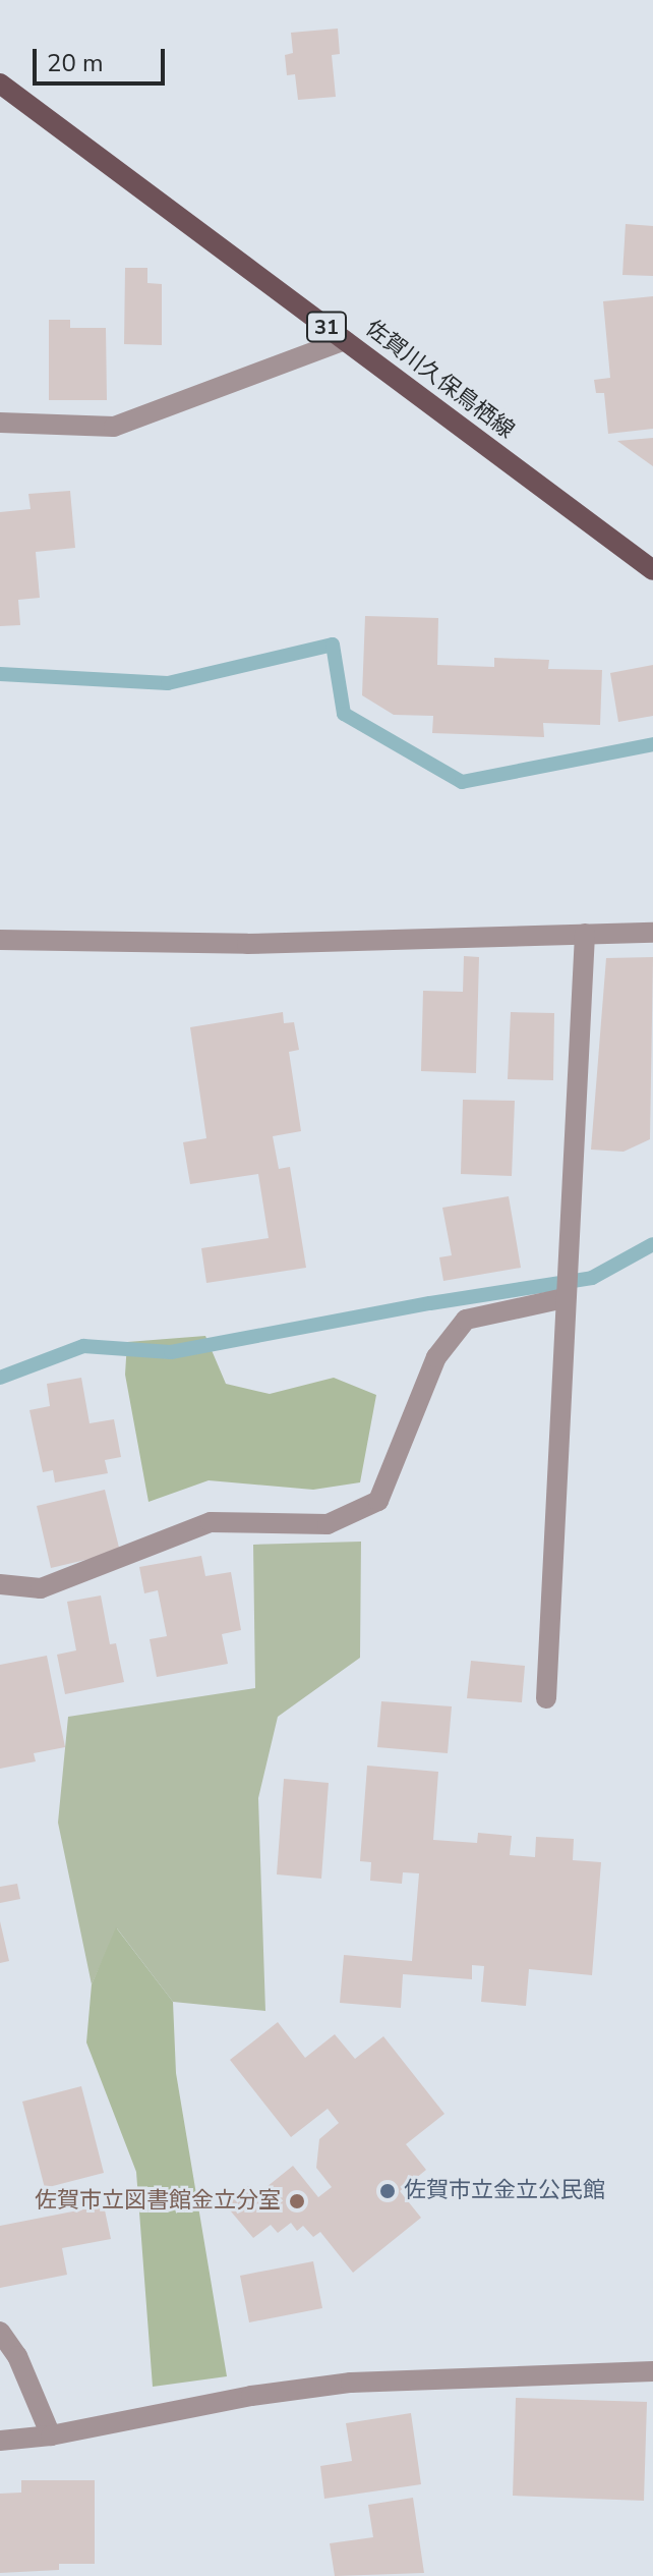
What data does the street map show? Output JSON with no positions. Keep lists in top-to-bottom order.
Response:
{
  "streets": {
    "main road": ["31", "佐賀川久保鳥栖線"]
  },
  "places": ["佐賀市立金立公民館", "佐賀市立図書館金立分室"],
  "scale_bar": "20 m"
}
